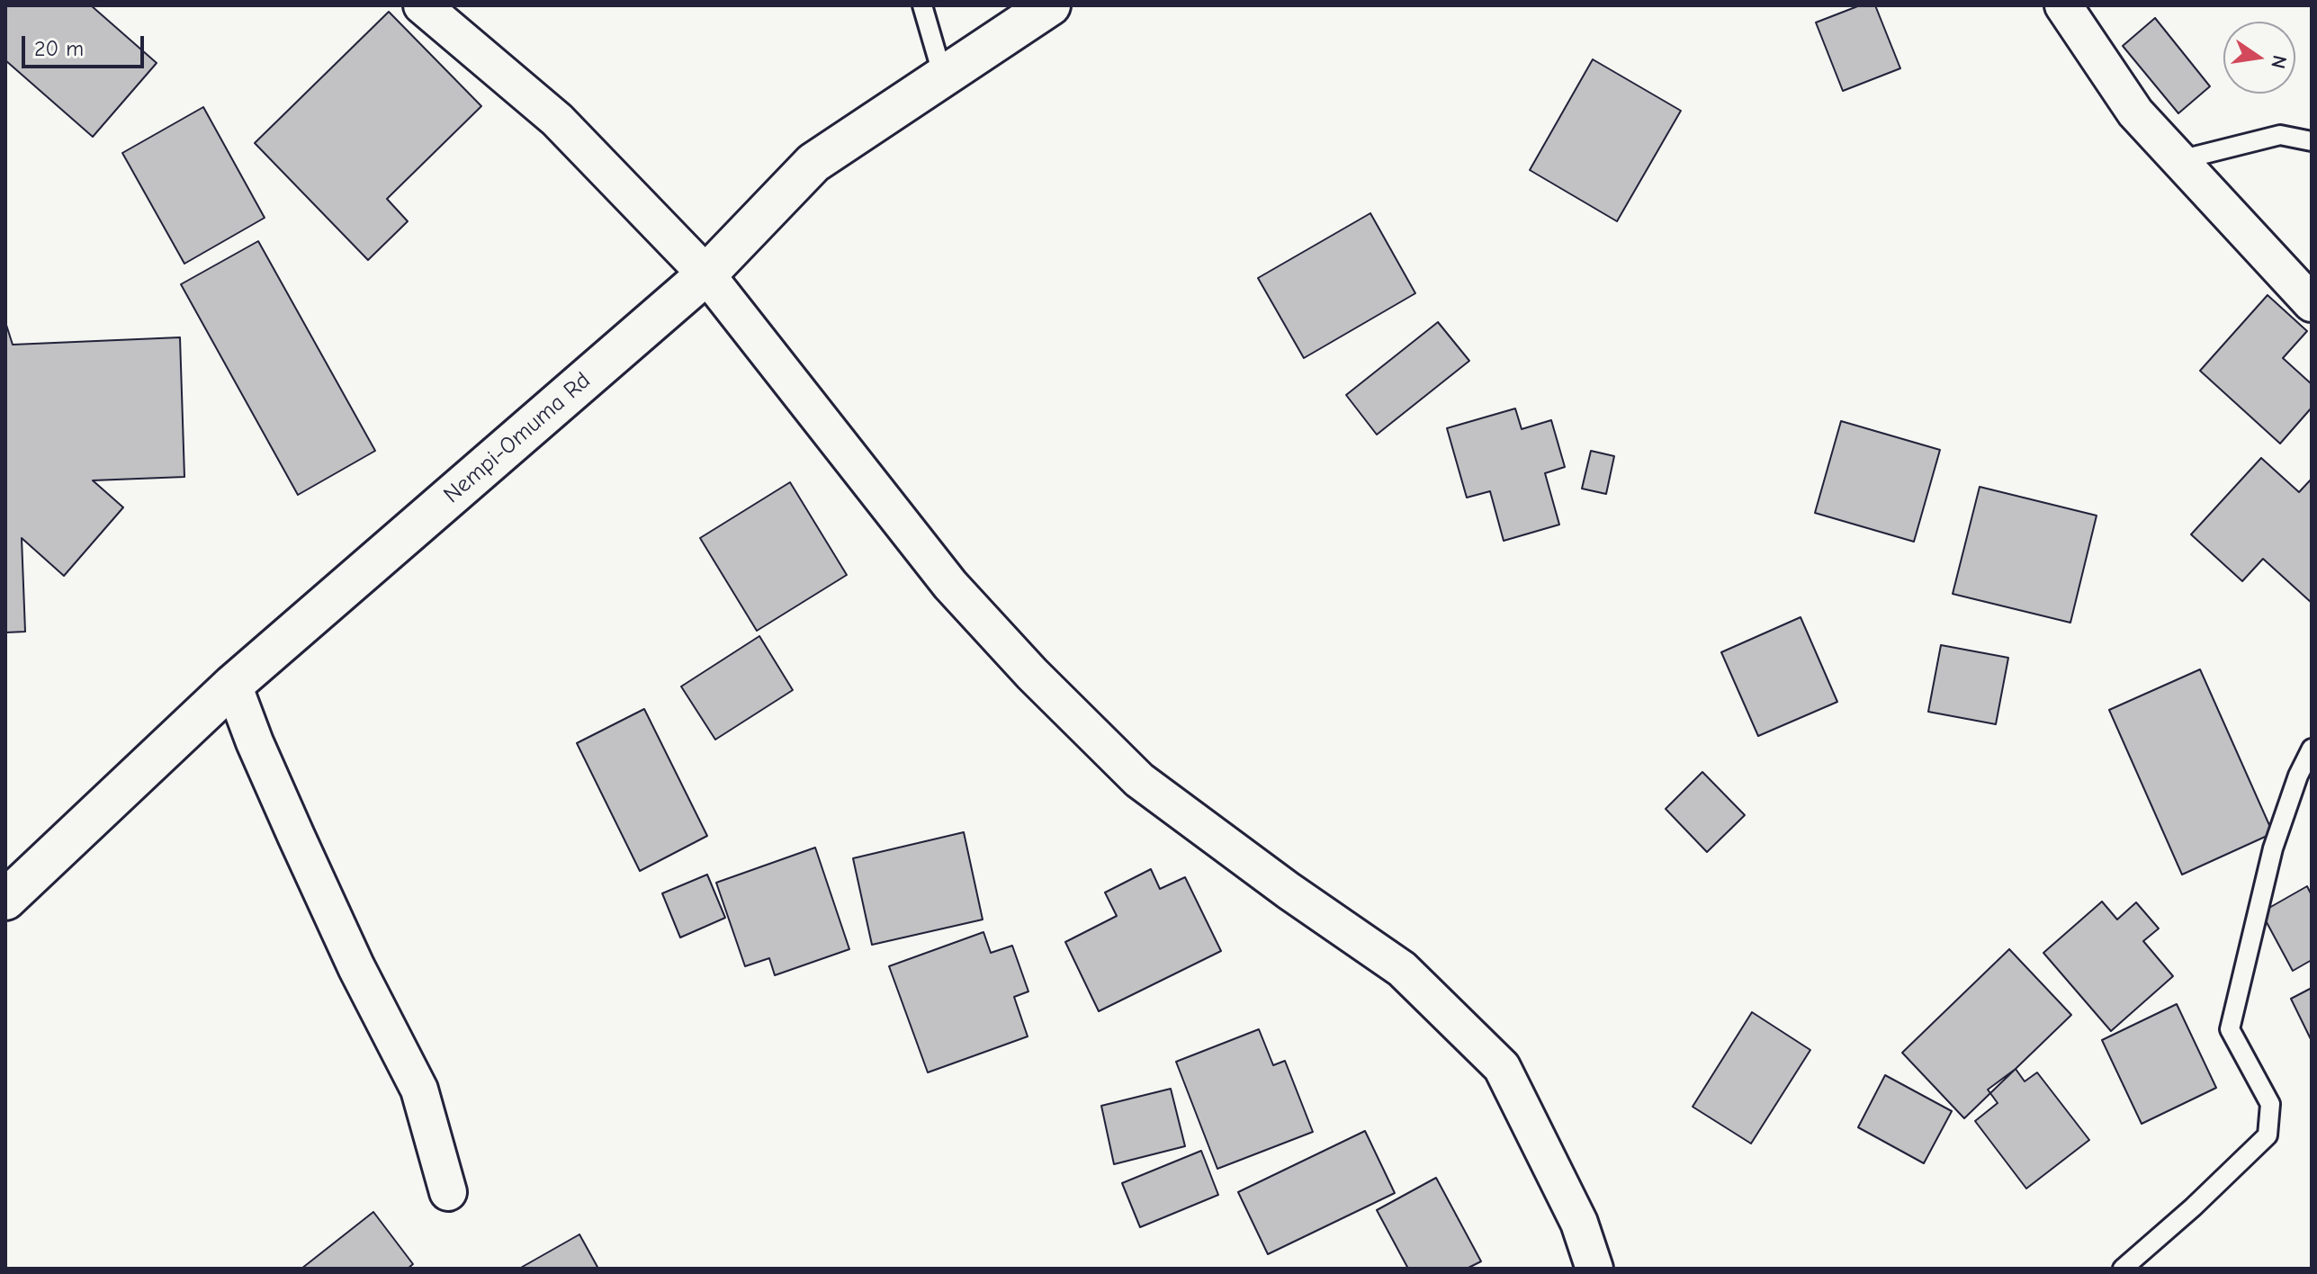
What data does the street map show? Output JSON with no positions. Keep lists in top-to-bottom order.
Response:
{
  "streets": {
    "street": ["Nempi-Omuma Rd"]
  },
  "scale_bar": "20 m",
  "north": "right"
}
